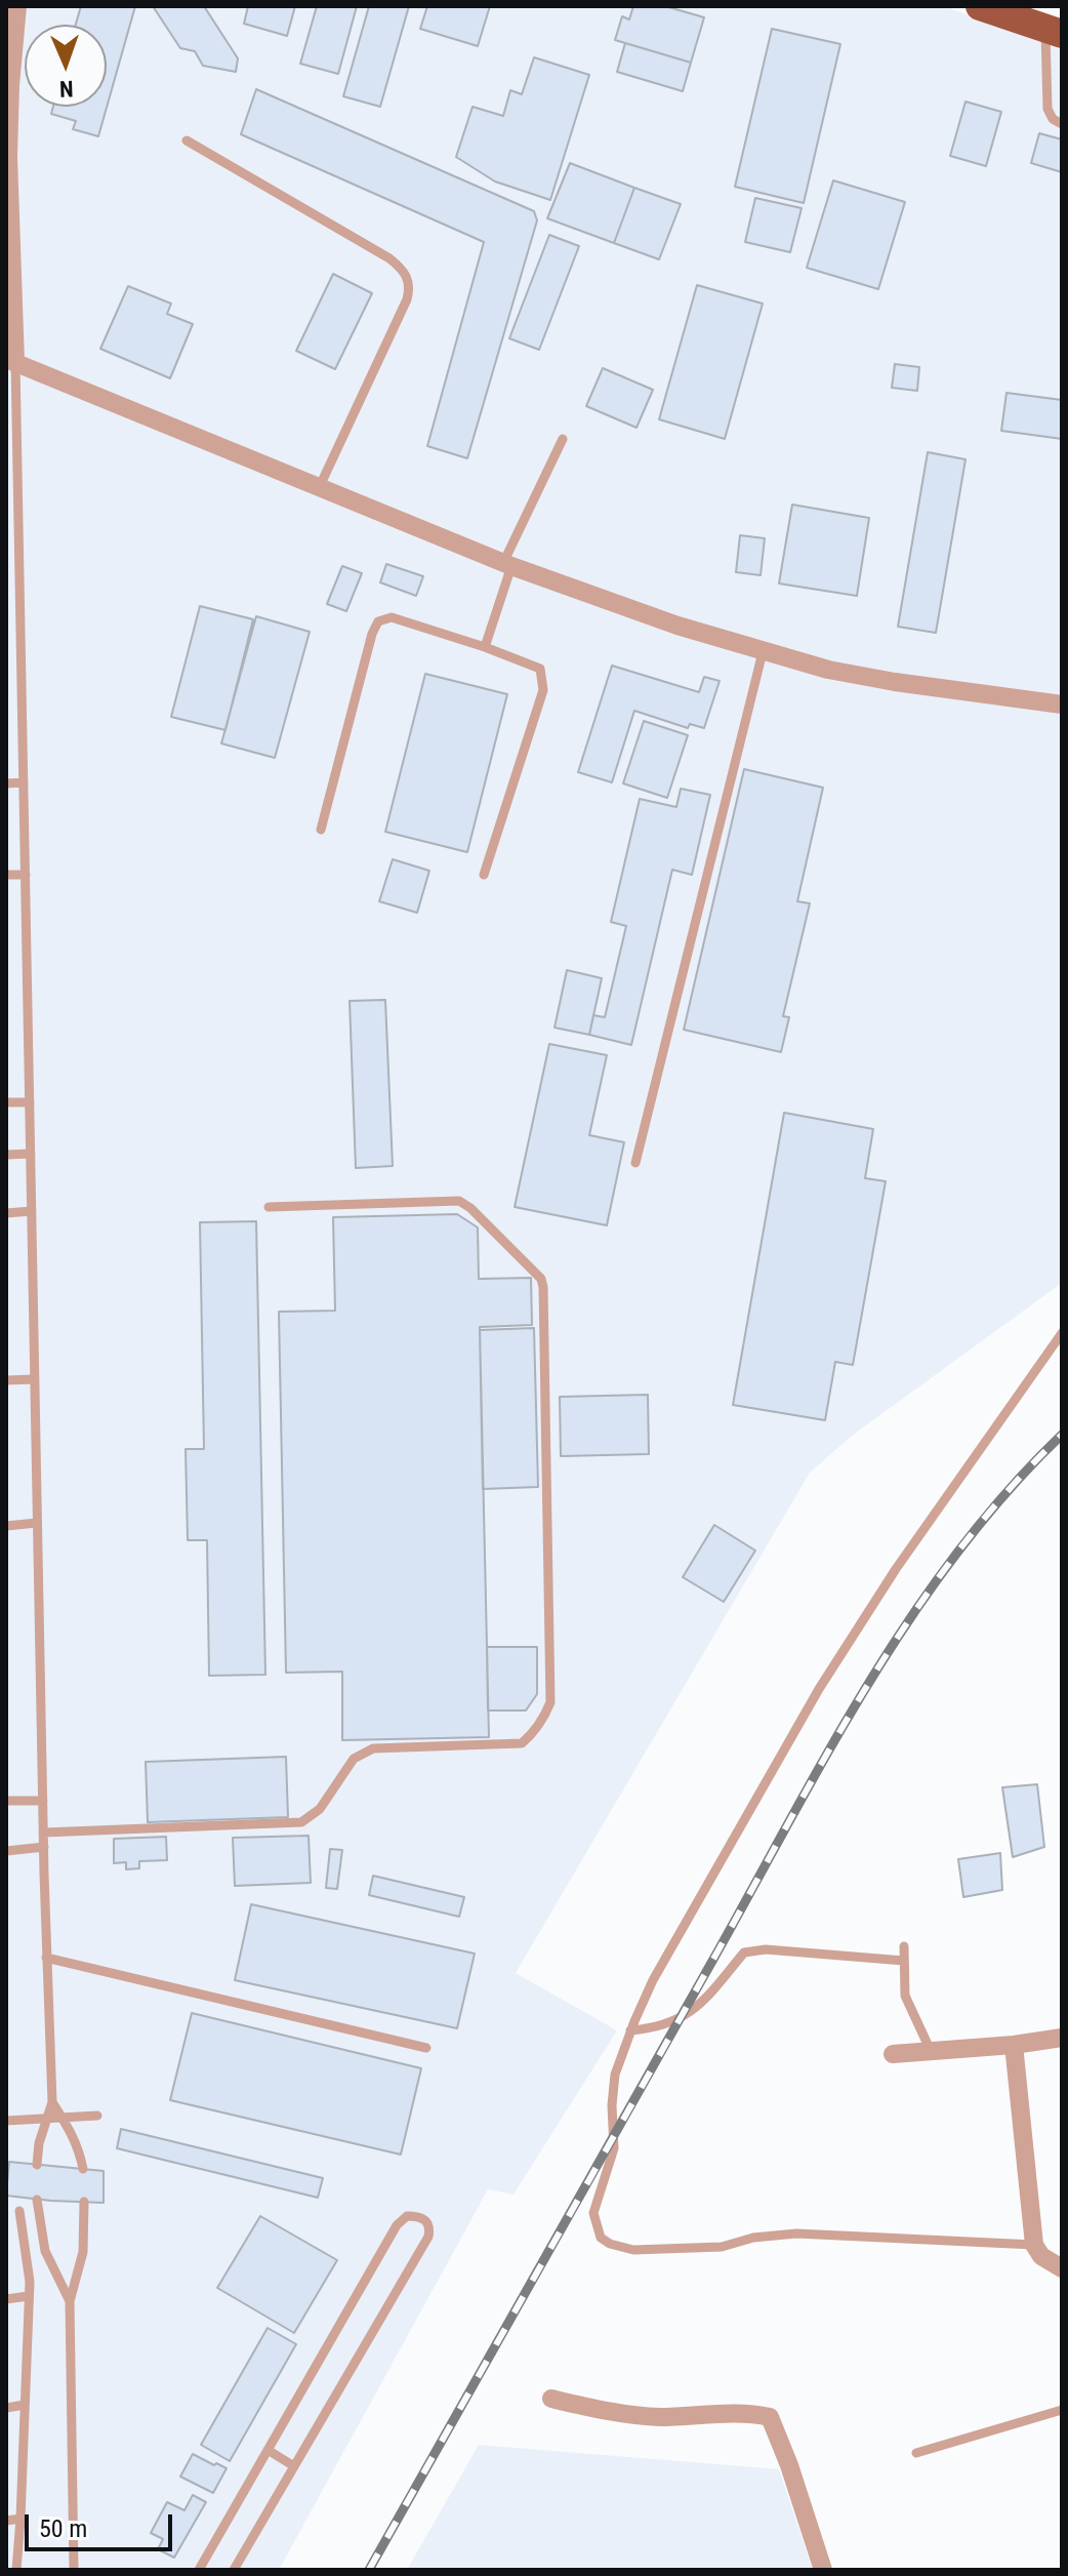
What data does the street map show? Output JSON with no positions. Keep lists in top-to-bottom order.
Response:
{
  "scale_bar": "50 m",
  "north": "bottom"
}
